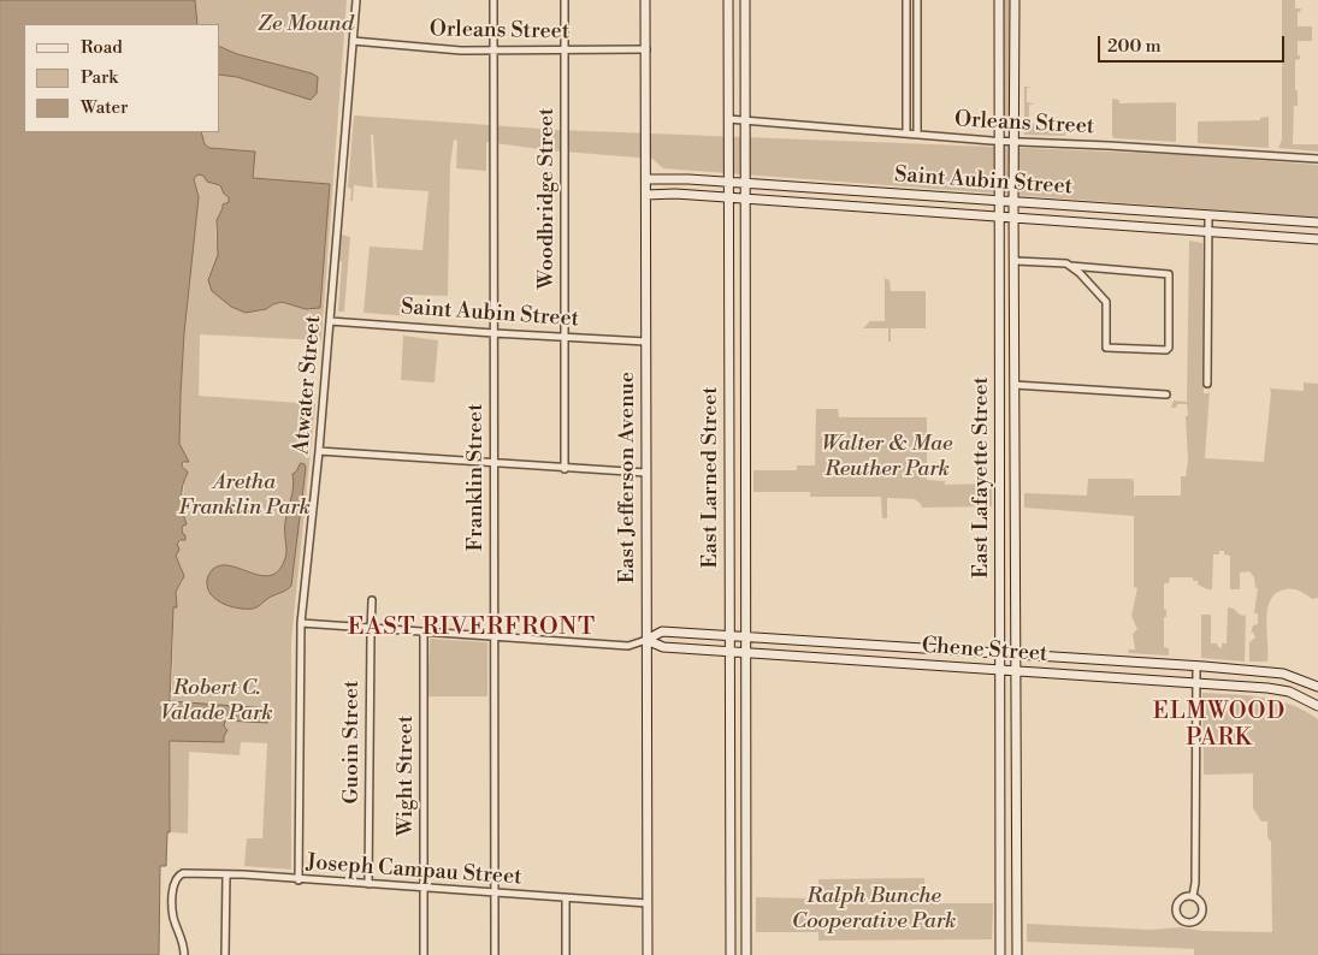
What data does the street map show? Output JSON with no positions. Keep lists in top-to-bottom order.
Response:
{
  "streets": {
    "street": [
      "Orleans Street",
      "Saint Aubin Street",
      "Woodbridge Street",
      "Atwater Street",
      "Franklin Street",
      "East Jefferson Avenue",
      "East Larned Street",
      "East Lafayette Street",
      "Chene Street",
      "Guoin Street",
      "Wight Street",
      "Joseph Campau Street"
    ]
  },
  "crossings": [
    ["Orleans Street", "Woodbridge Street"],
    ["Orleans Street", "Atwater Street"],
    ["Orleans Street", "Franklin Street"],
    ["Orleans Street", "East Jefferson Avenue"],
    ["Orleans Street", "East Larned Street"],
    ["Orleans Street", "East Lafayette Street"],
    ["Saint Aubin Street", "Woodbridge Street"],
    ["Saint Aubin Street", "Atwater Street"],
    ["Saint Aubin Street", "Franklin Street"],
    ["Saint Aubin Street", "East Jefferson Avenue"],
    ["Saint Aubin Street", "East Larned Street"],
    ["Saint Aubin Street", "East Lafayette Street"],
    ["Atwater Street", "Chene Street"],
    ["Atwater Street", "Joseph Campau Street"],
    ["Franklin Street", "Chene Street"],
    ["Franklin Street", "Joseph Campau Street"],
    ["East Jefferson Avenue", "Chene Street"],
    ["East Jefferson Avenue", "Joseph Campau Street"],
    ["East Larned Street", "Chene Street"],
    ["East Lafayette Street", "Chene Street"],
    ["Chene Street", "Guoin Street"],
    ["Chene Street", "Wight Street"],
    ["Guoin Street", "Joseph Campau Street"],
    ["Wight Street", "Joseph Campau Street"]
  ],
  "districts": ["EAST RIVERFRONT", "ELMWOOD PARK"],
  "parks": [
    "Ze Mound",
    "Walter & Mae Reuther Park",
    "Aretha Franklin Park",
    "Robert C. Valade Park",
    "Ralph Bunche Cooperative Park"
  ],
  "legend": ["Road", "Park", "Water"],
  "scale_bar": "200 m"
}
